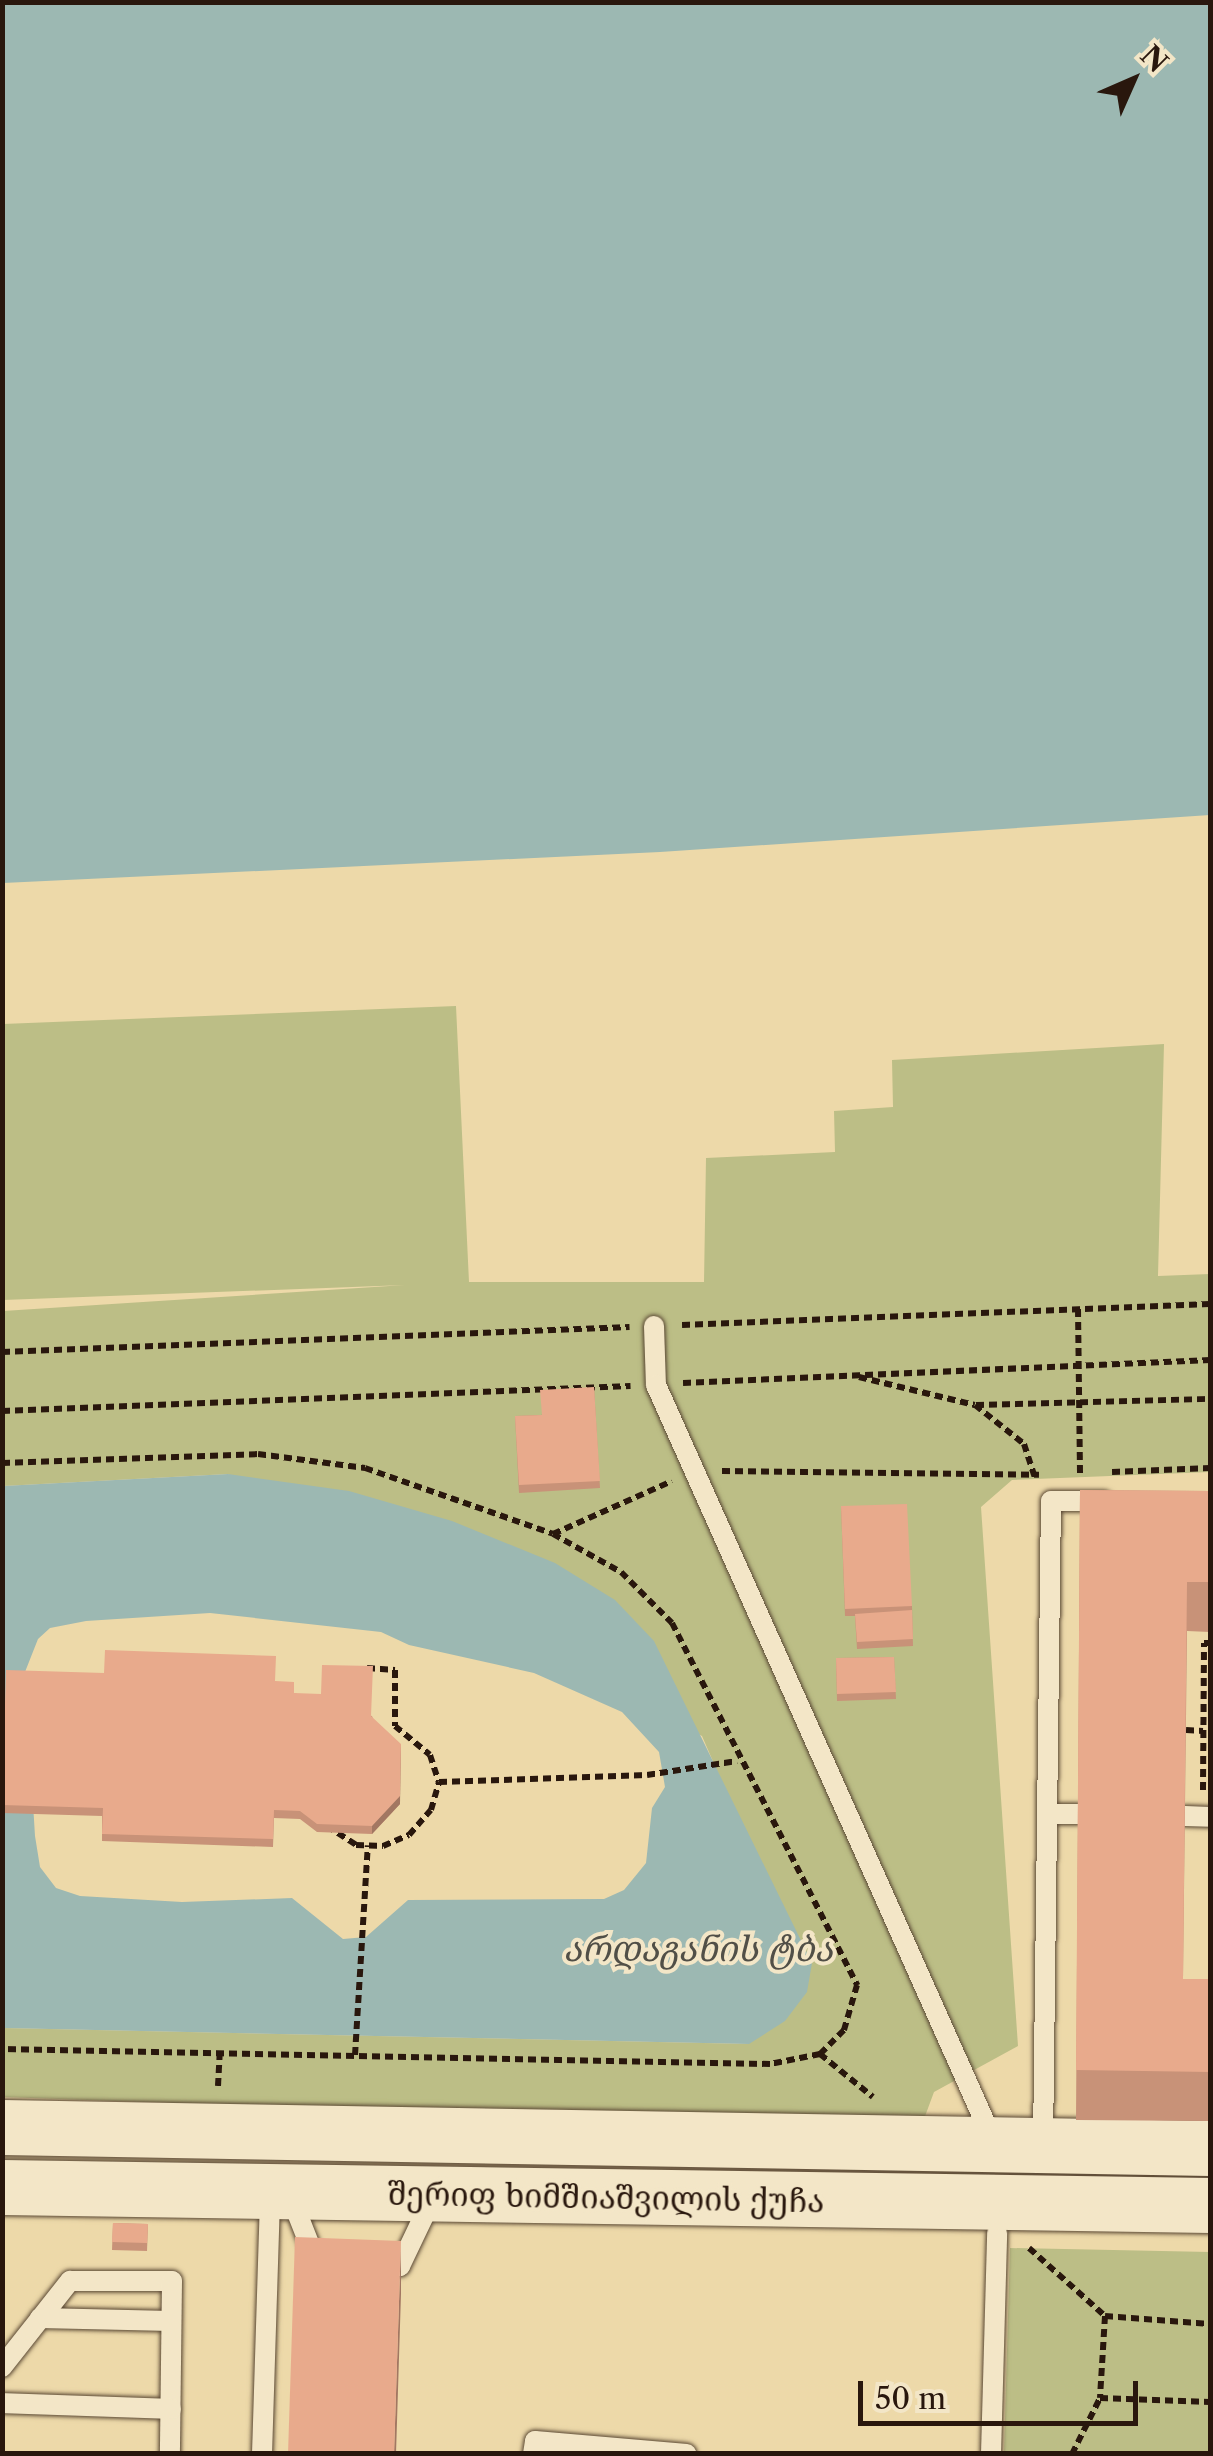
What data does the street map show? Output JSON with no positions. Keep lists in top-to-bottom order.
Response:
{
  "streets": {
    "main road": ["შერიფ ხიმშიაშვილის ქუჩა"]
  },
  "water": ["არდაგანის ტბა"],
  "scale_bar": "50 m",
  "north": "top right"
}
